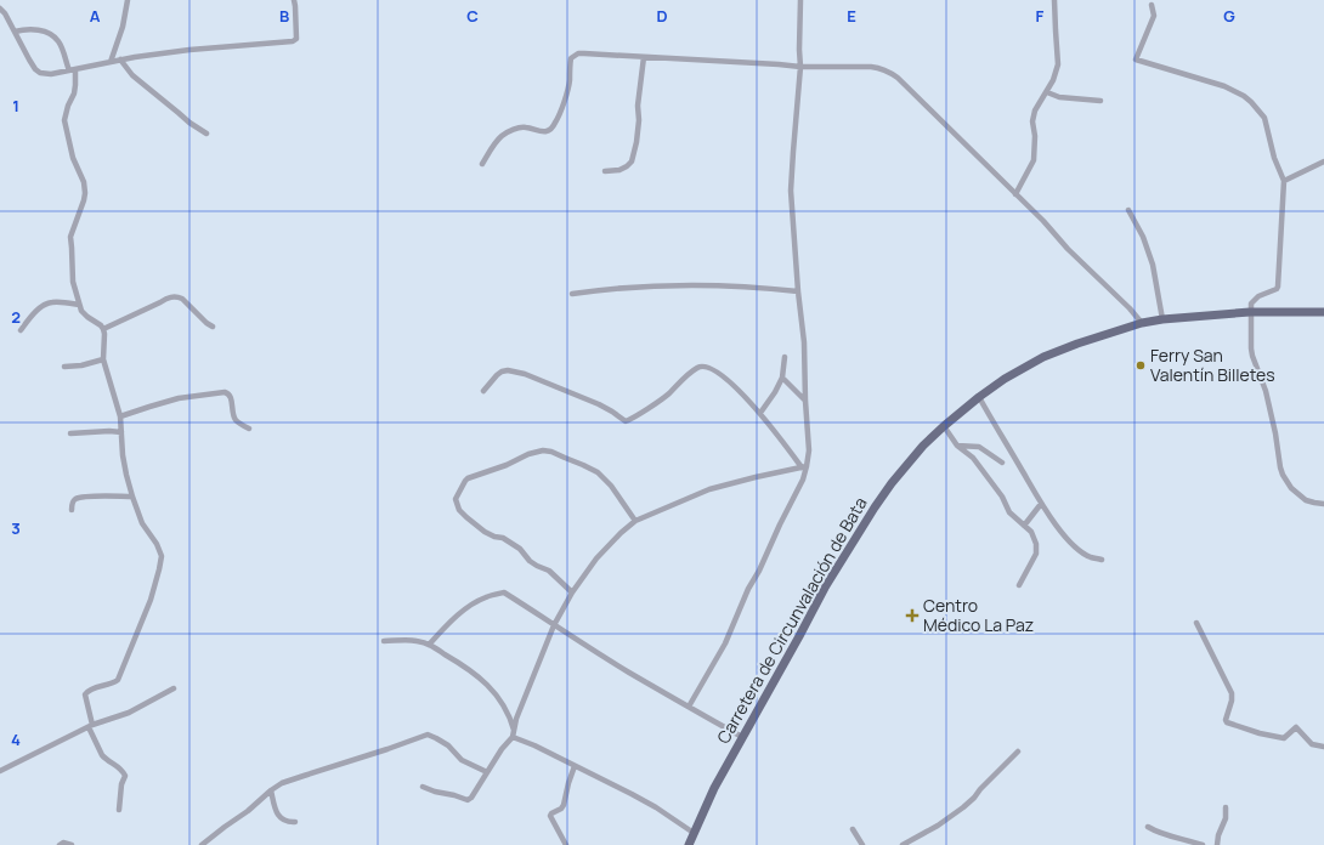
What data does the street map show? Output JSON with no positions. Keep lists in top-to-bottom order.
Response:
{
  "streets": {
    "main road": ["Carretera de Circunvalación de Bata"]
  },
  "places": {
    "other": ["Ferry San Valentín Billetes"],
    "health": ["Centro Médico La Paz"]
  },
  "grid": {
    "columns": [
      "A",
      "B",
      "C",
      "D",
      "E",
      "F",
      "G"
    ],
    "rows": [
      "1",
      "2",
      "3",
      "4"
    ]
  }
}
